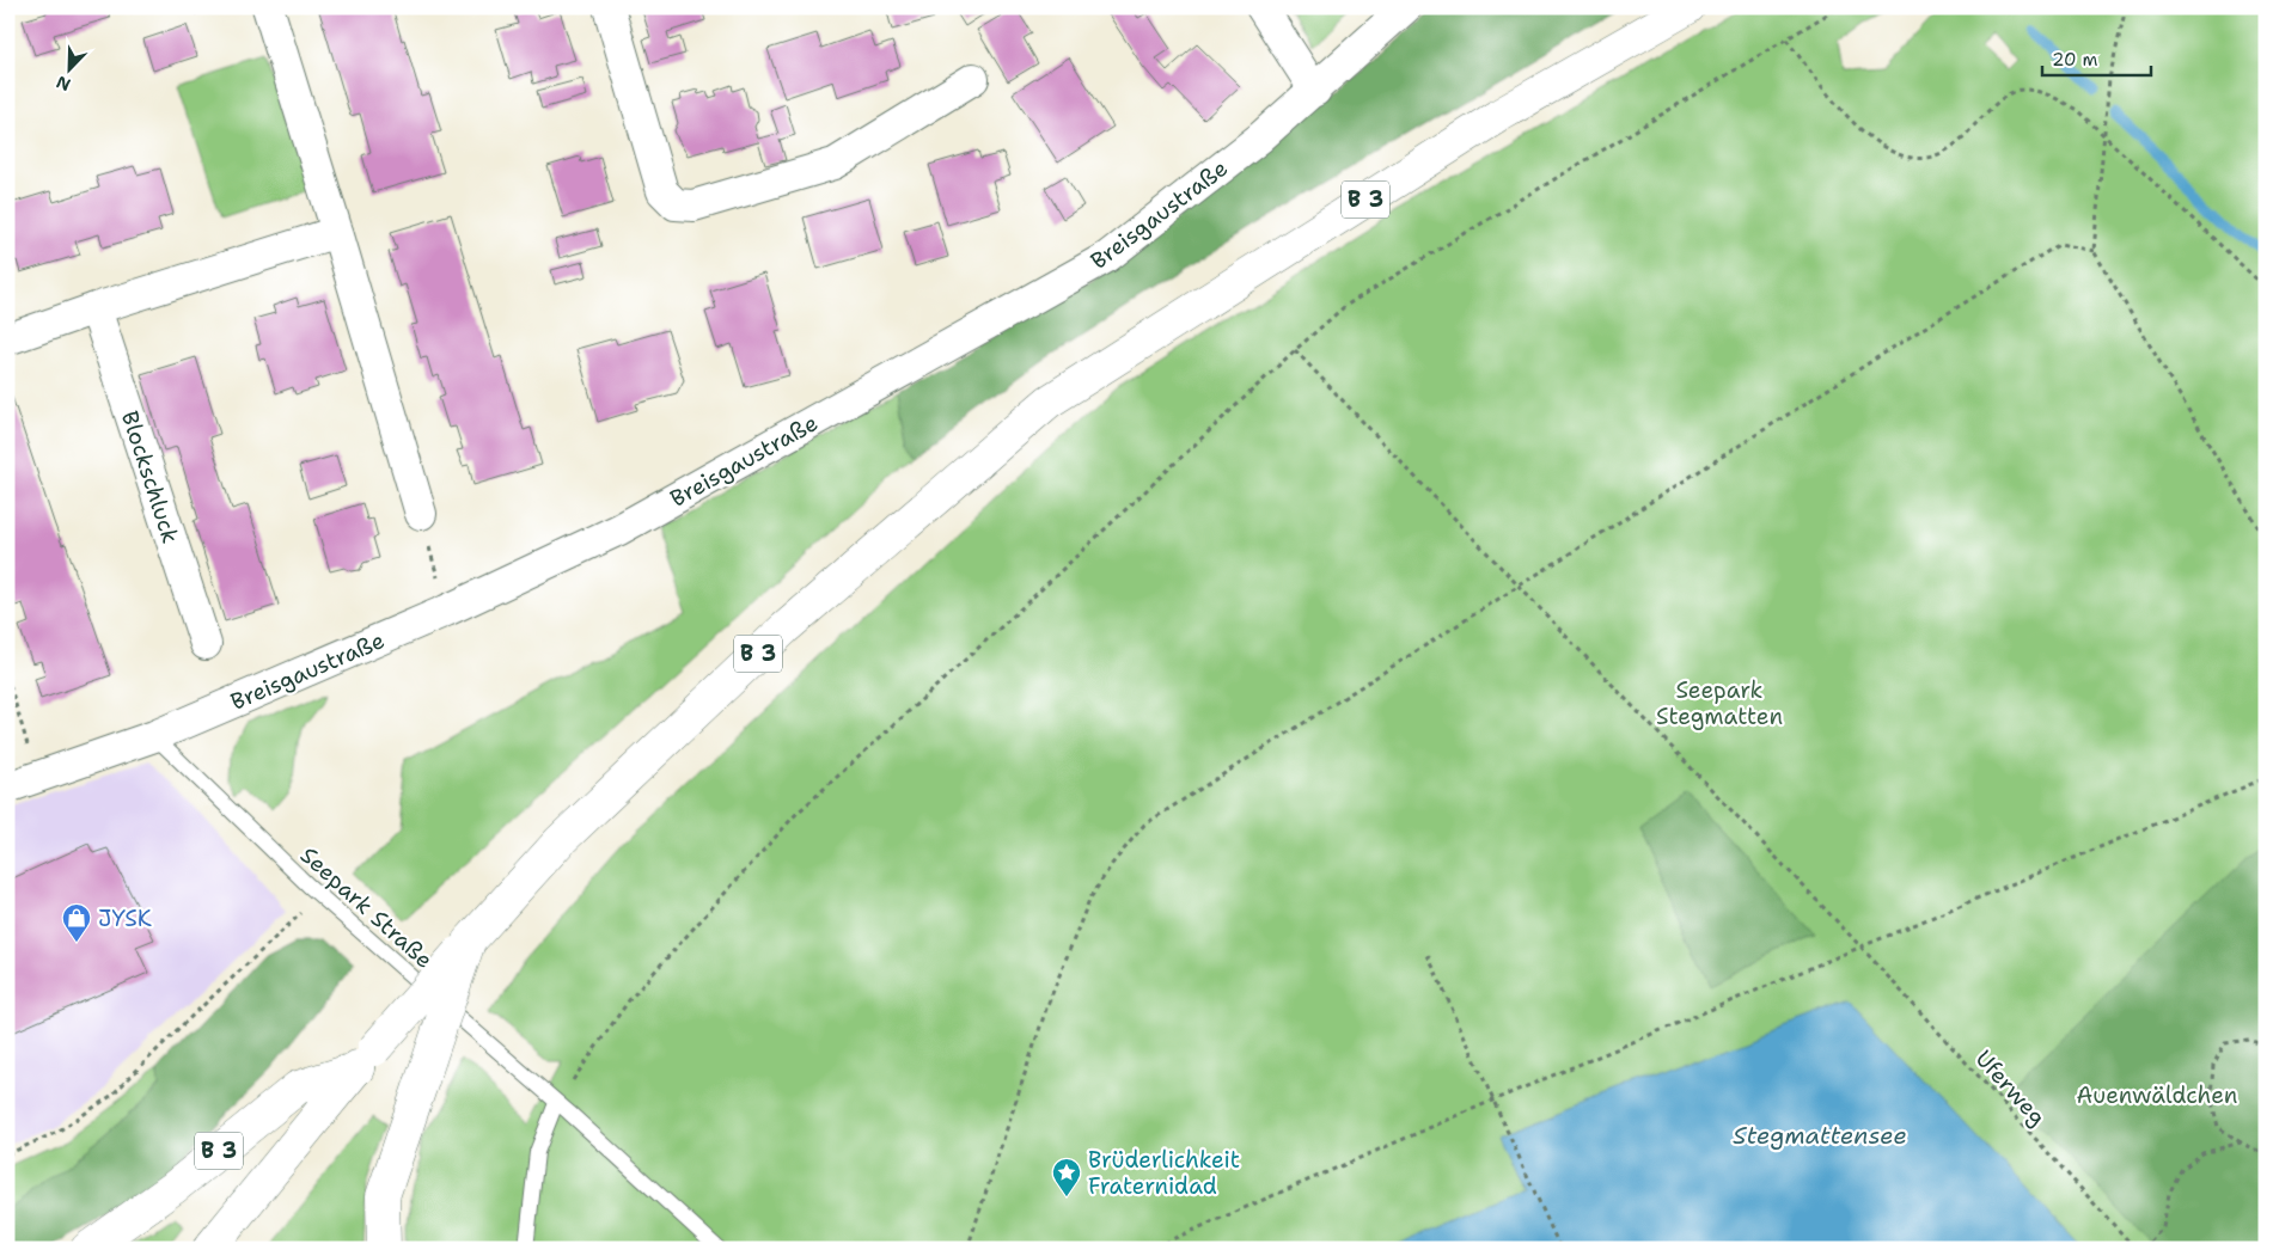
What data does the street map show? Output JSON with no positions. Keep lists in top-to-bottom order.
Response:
{
  "streets": {
    "main road": ["B 3"],
    "street": ["Breisgaustraße", "Blockschluck"],
    "lane": ["Seepark Straße"],
    "path": ["Uferweg"]
  },
  "crossings": [
    ["Breisgaustraße", "Seepark Straße"]
  ],
  "water": ["Stegmattensee"],
  "parks": ["Seepark Stegmatten", "Auenwäldchen"],
  "places": {
    "shop": ["JYSK"],
    "place": ["Brüderlichkeit Fraternidad"]
  },
  "scale_bar": "20 m",
  "north": "bottom left"
}
